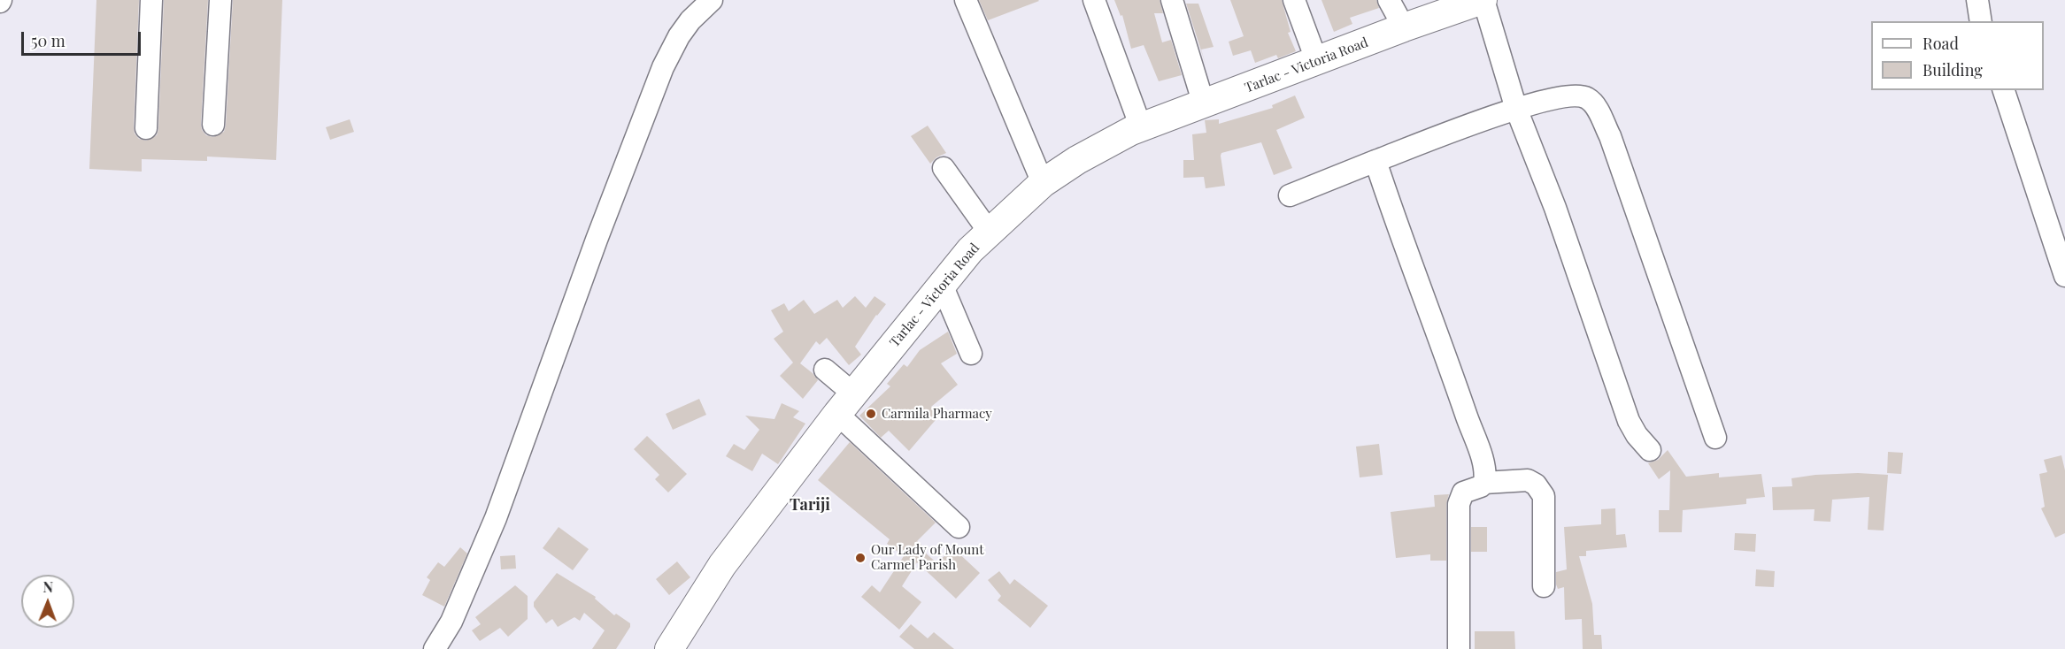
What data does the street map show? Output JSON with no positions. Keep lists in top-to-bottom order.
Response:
{
  "streets": {
    "main road": ["Tarlac - Victoria Road"]
  },
  "districts": ["Tariji"],
  "places": ["Carmila Pharmacy", "Our Lady of Mount Carmel Parish"],
  "legend": ["Road", "Building"],
  "scale_bar": "50 m",
  "north": "top"
}
